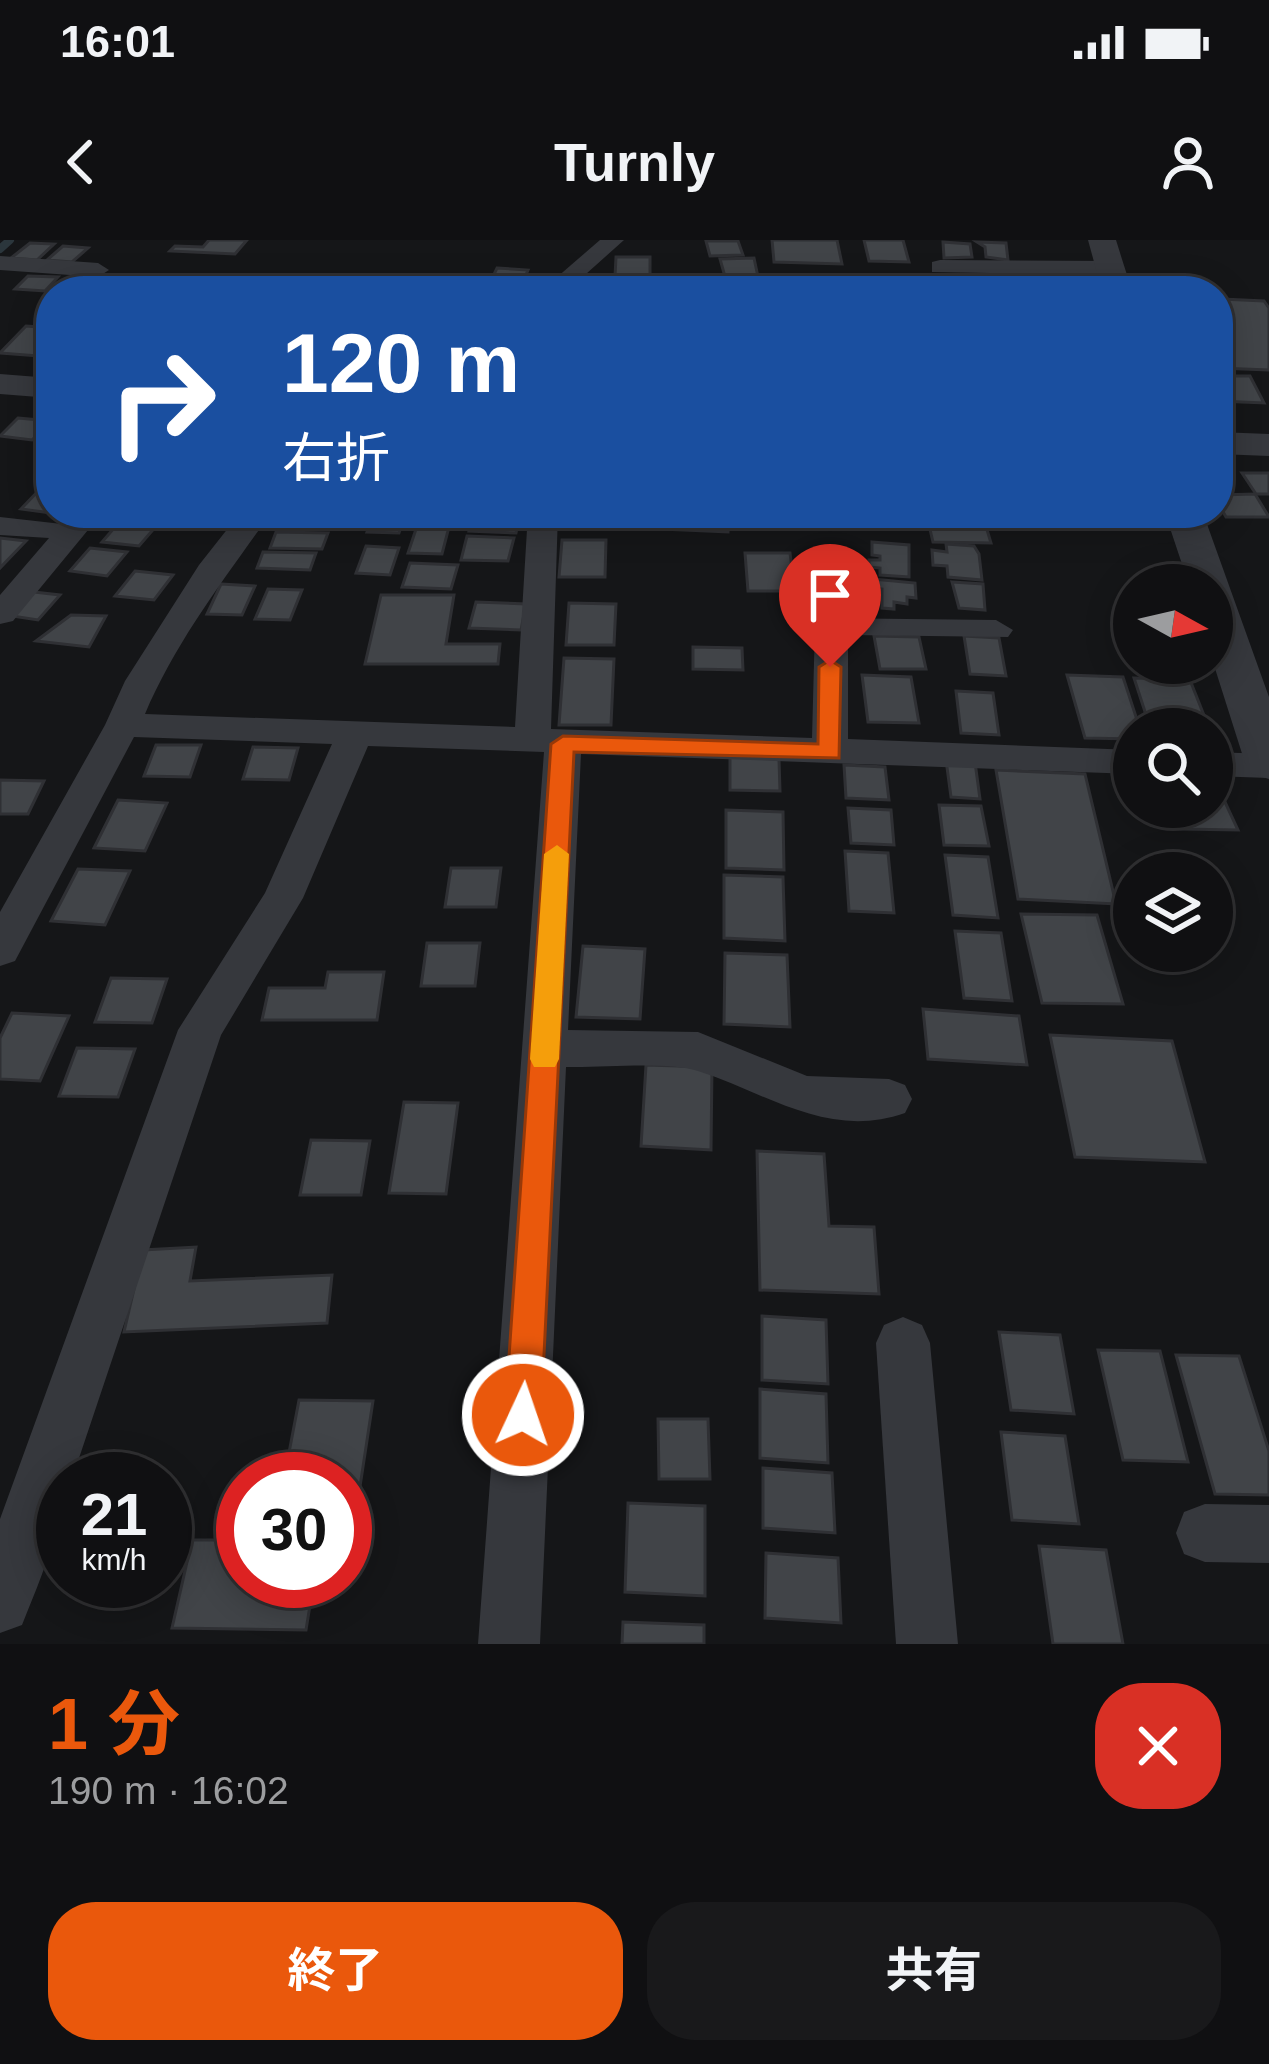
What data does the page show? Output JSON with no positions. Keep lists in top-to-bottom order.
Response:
{
  "north": "right",
  "page": {
    "status": "16:01",
    "header": "Turnly",
    "turn": ["120 m", "右折"],
    "speed": "21 km/h",
    "limit": "30",
    "heading": ["1 分", "190 m · 16:02"],
    "buttons": ["終了", "共有"]
  }
}
